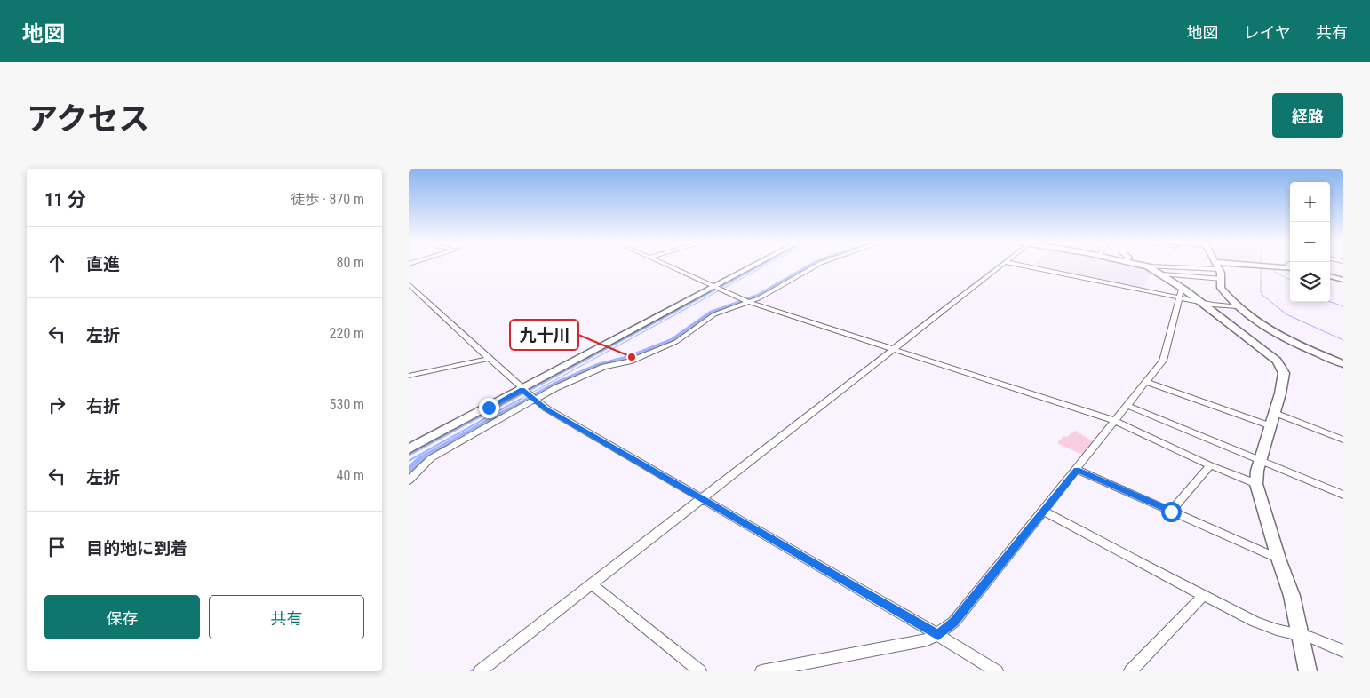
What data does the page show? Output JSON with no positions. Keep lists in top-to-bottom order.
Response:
{
  "places": ["九十川"],
  "page": {
    "header": "地図",
    "nav": ["地図", "レイヤ", "共有"],
    "title": "アクセス",
    "buttons": [
      "経路",
      ["保存", "共有"]
    ],
    "heading": ["11 分", "徒歩 · 870 m"],
    "map_buttons": ["+", "−"],
    "list": [
      ["直進", "80 m"],
      ["左折", "220 m"],
      ["右折", "530 m"],
      ["左折", "40 m"],
      "目的地に到着"
    ]
  }
}
